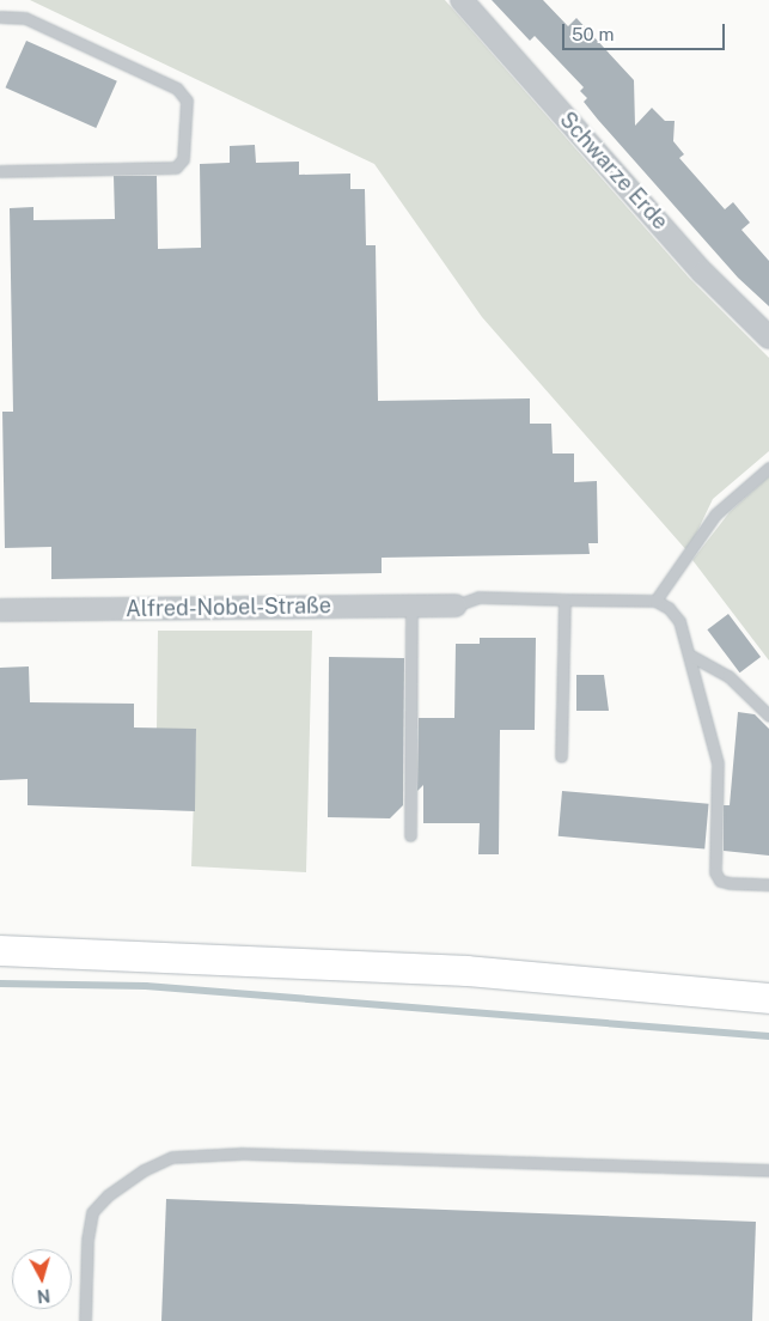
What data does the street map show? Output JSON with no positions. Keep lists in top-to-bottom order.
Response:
{
  "streets": {
    "street": ["Schwarze Erde", "Alfred-Nobel-Straße"]
  },
  "scale_bar": "50 m",
  "north": "bottom"
}
